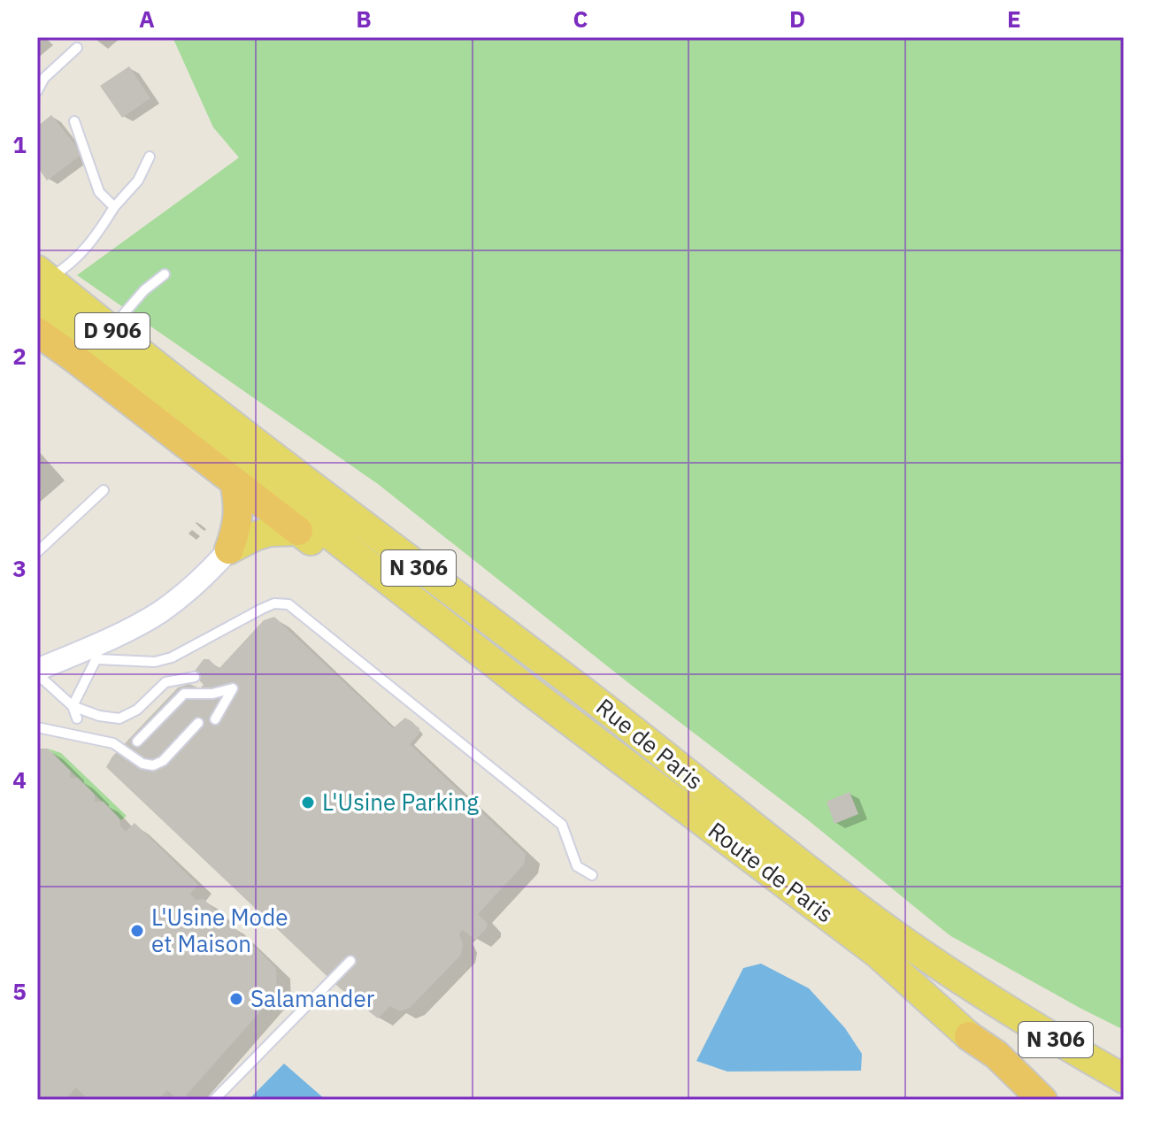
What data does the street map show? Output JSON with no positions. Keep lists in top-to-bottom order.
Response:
{
  "streets": {
    "highway": ["N 306"],
    "main road": ["D 906", "Rue de Paris", "Route de Paris"]
  },
  "crossings": [
    ["D 906", "N 306"],
    ["D 906", "Rue de Paris"],
    ["N 306", "Rue de Paris"],
    ["N 306", "Route de Paris"]
  ],
  "places": ["L'Usine Parking", "L'Usine Mode et Maison", "Salamander"],
  "grid": {
    "columns": [
      "A",
      "B",
      "C",
      "D",
      "E"
    ],
    "rows": [
      "1",
      "2",
      "3",
      "4",
      "5"
    ]
  }
}
